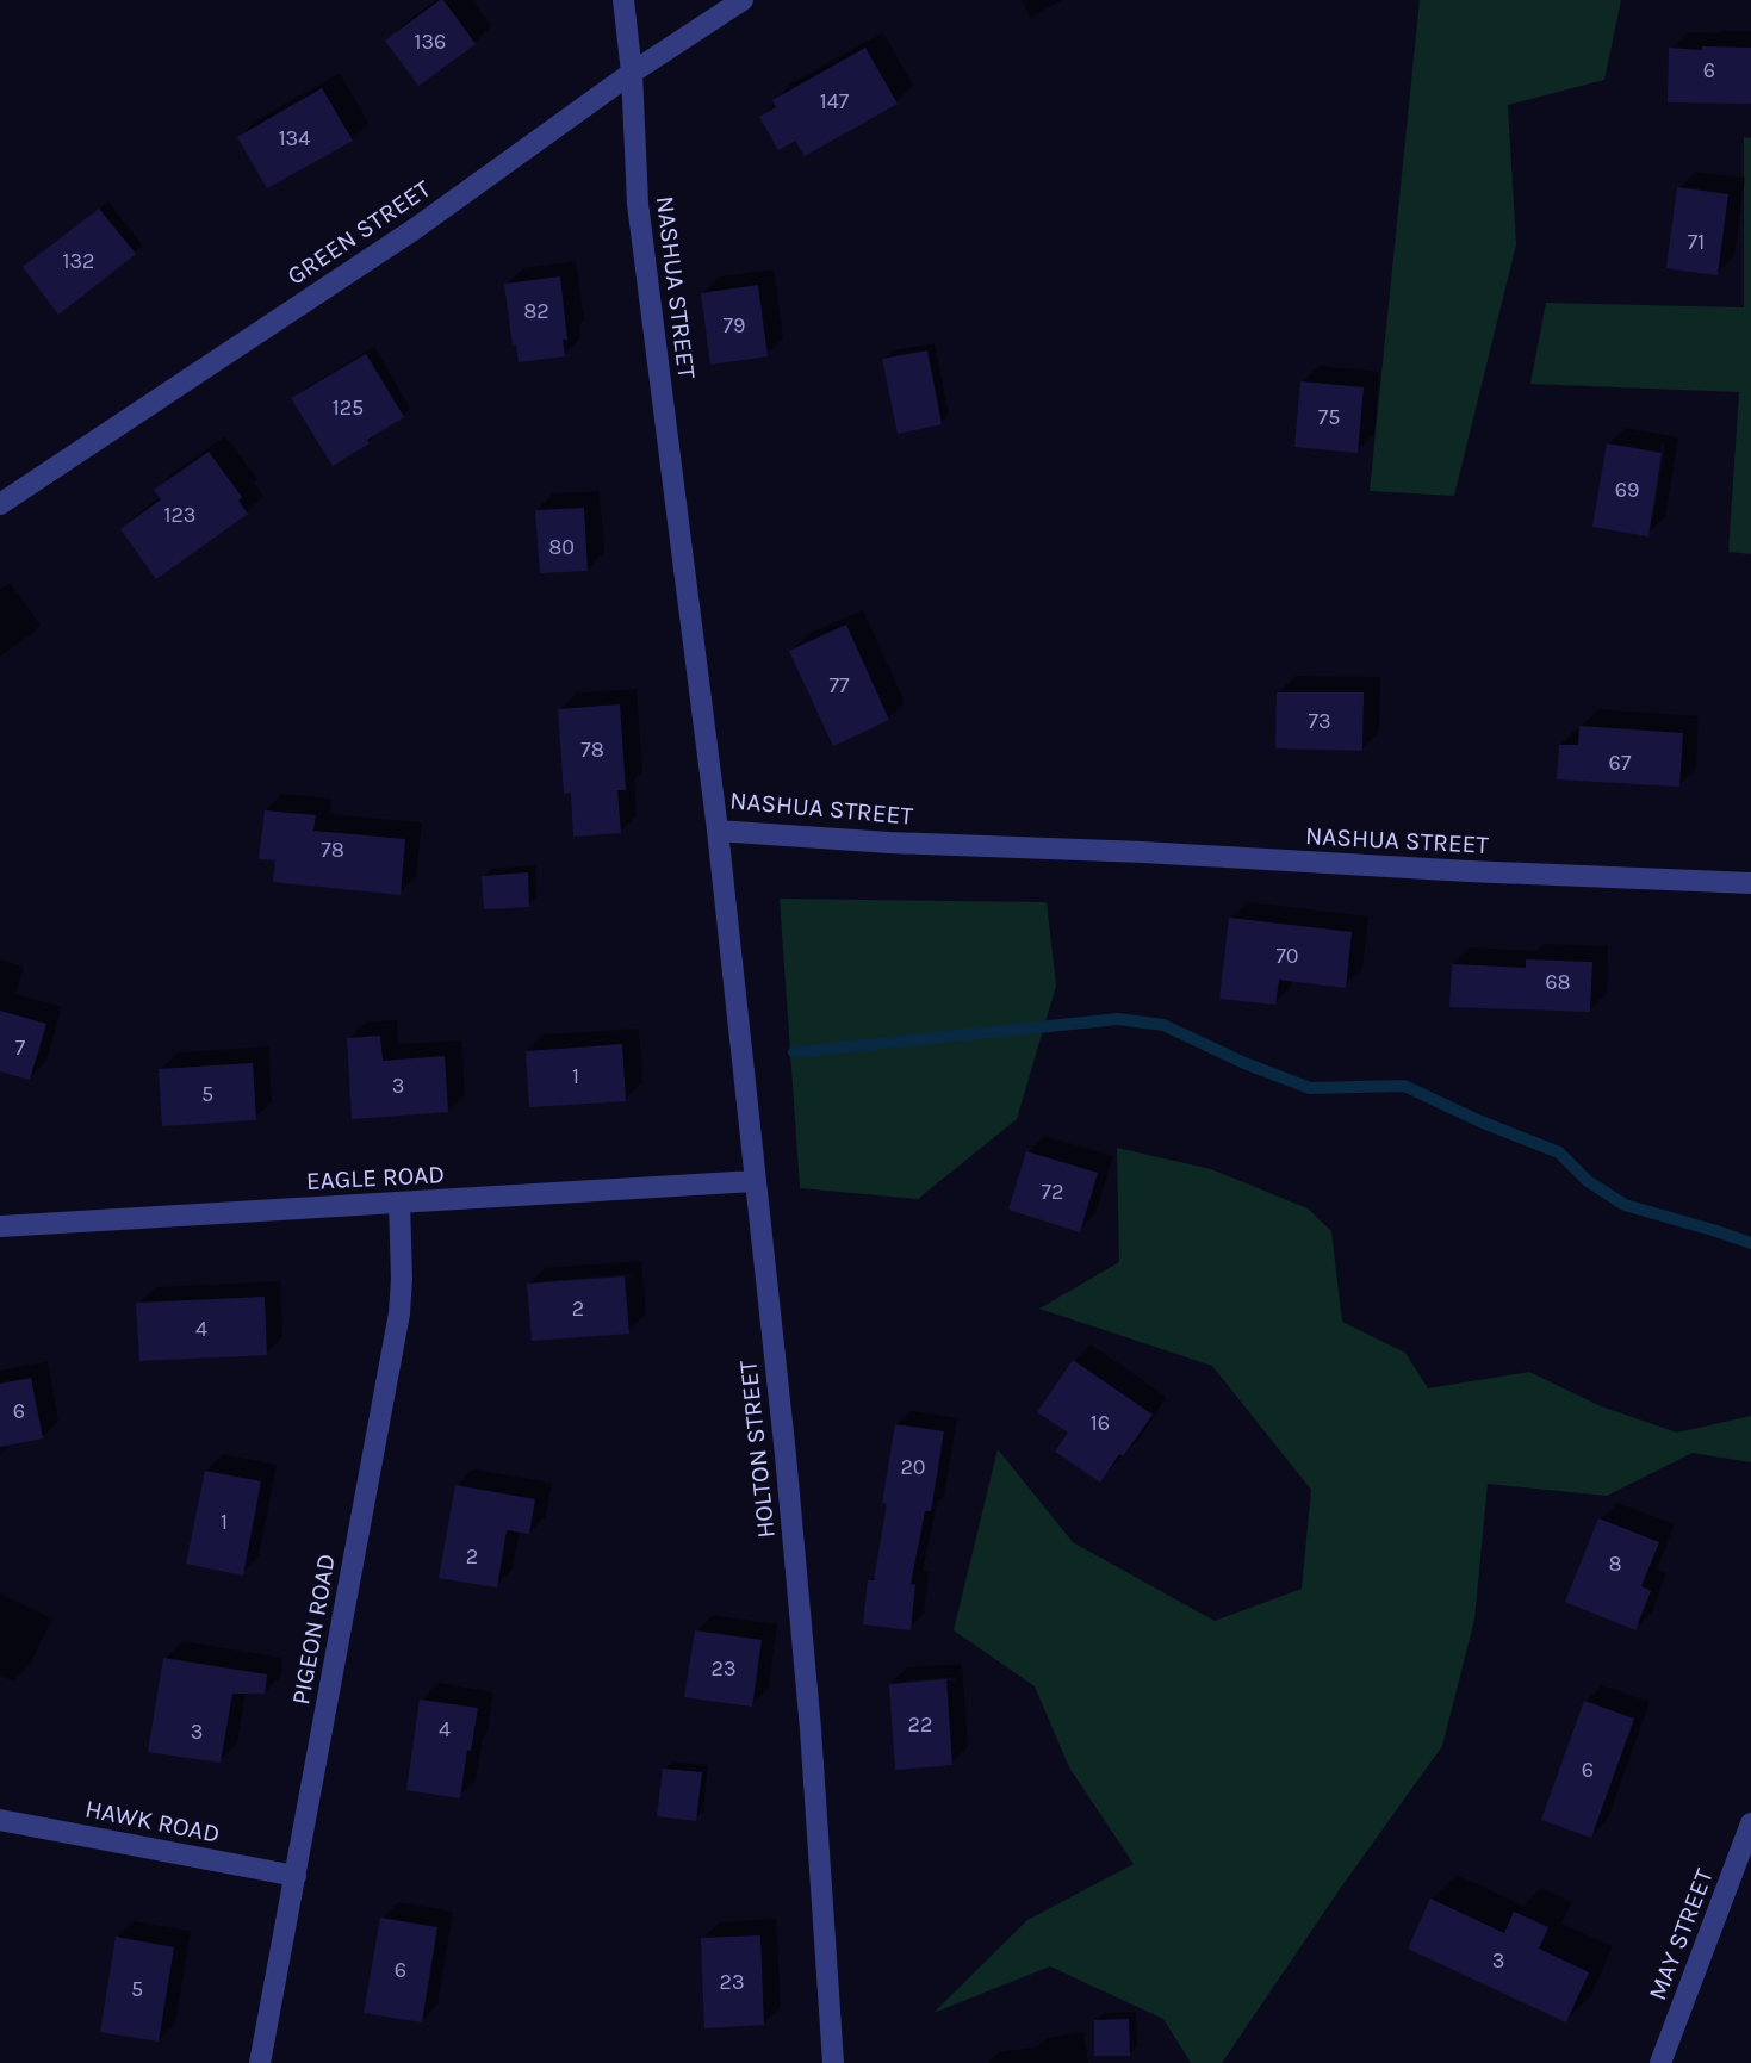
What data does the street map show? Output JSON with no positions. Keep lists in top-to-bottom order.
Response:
{
  "streets": {
    "street": [
      "GREEN STREET",
      "NASHUA STREET",
      "EAGLE ROAD",
      "HOLTON STREET",
      "PIGEON ROAD",
      "HAWK ROAD",
      "MAY STREET"
    ]
  },
  "crossings": [
    ["GREEN STREET", "NASHUA STREET"],
    ["NASHUA STREET", "HOLTON STREET"],
    ["EAGLE ROAD", "HOLTON STREET"],
    ["EAGLE ROAD", "PIGEON ROAD"],
    ["PIGEON ROAD", "HAWK ROAD"]
  ],
  "house_numbers": [
    "136",
    "6",
    "147",
    "134",
    "71",
    "132",
    "82",
    "79",
    "125",
    "75",
    "69",
    "123",
    "80",
    "77",
    "73",
    "78",
    "67",
    "78",
    "70",
    "68",
    "7",
    "1",
    "3",
    "5",
    "72",
    "2",
    "4",
    "6",
    "16",
    "20",
    "1",
    "2",
    "8",
    "23",
    "22",
    "4",
    "3",
    "6",
    "3",
    "6",
    "23",
    "5"
  ]
}
